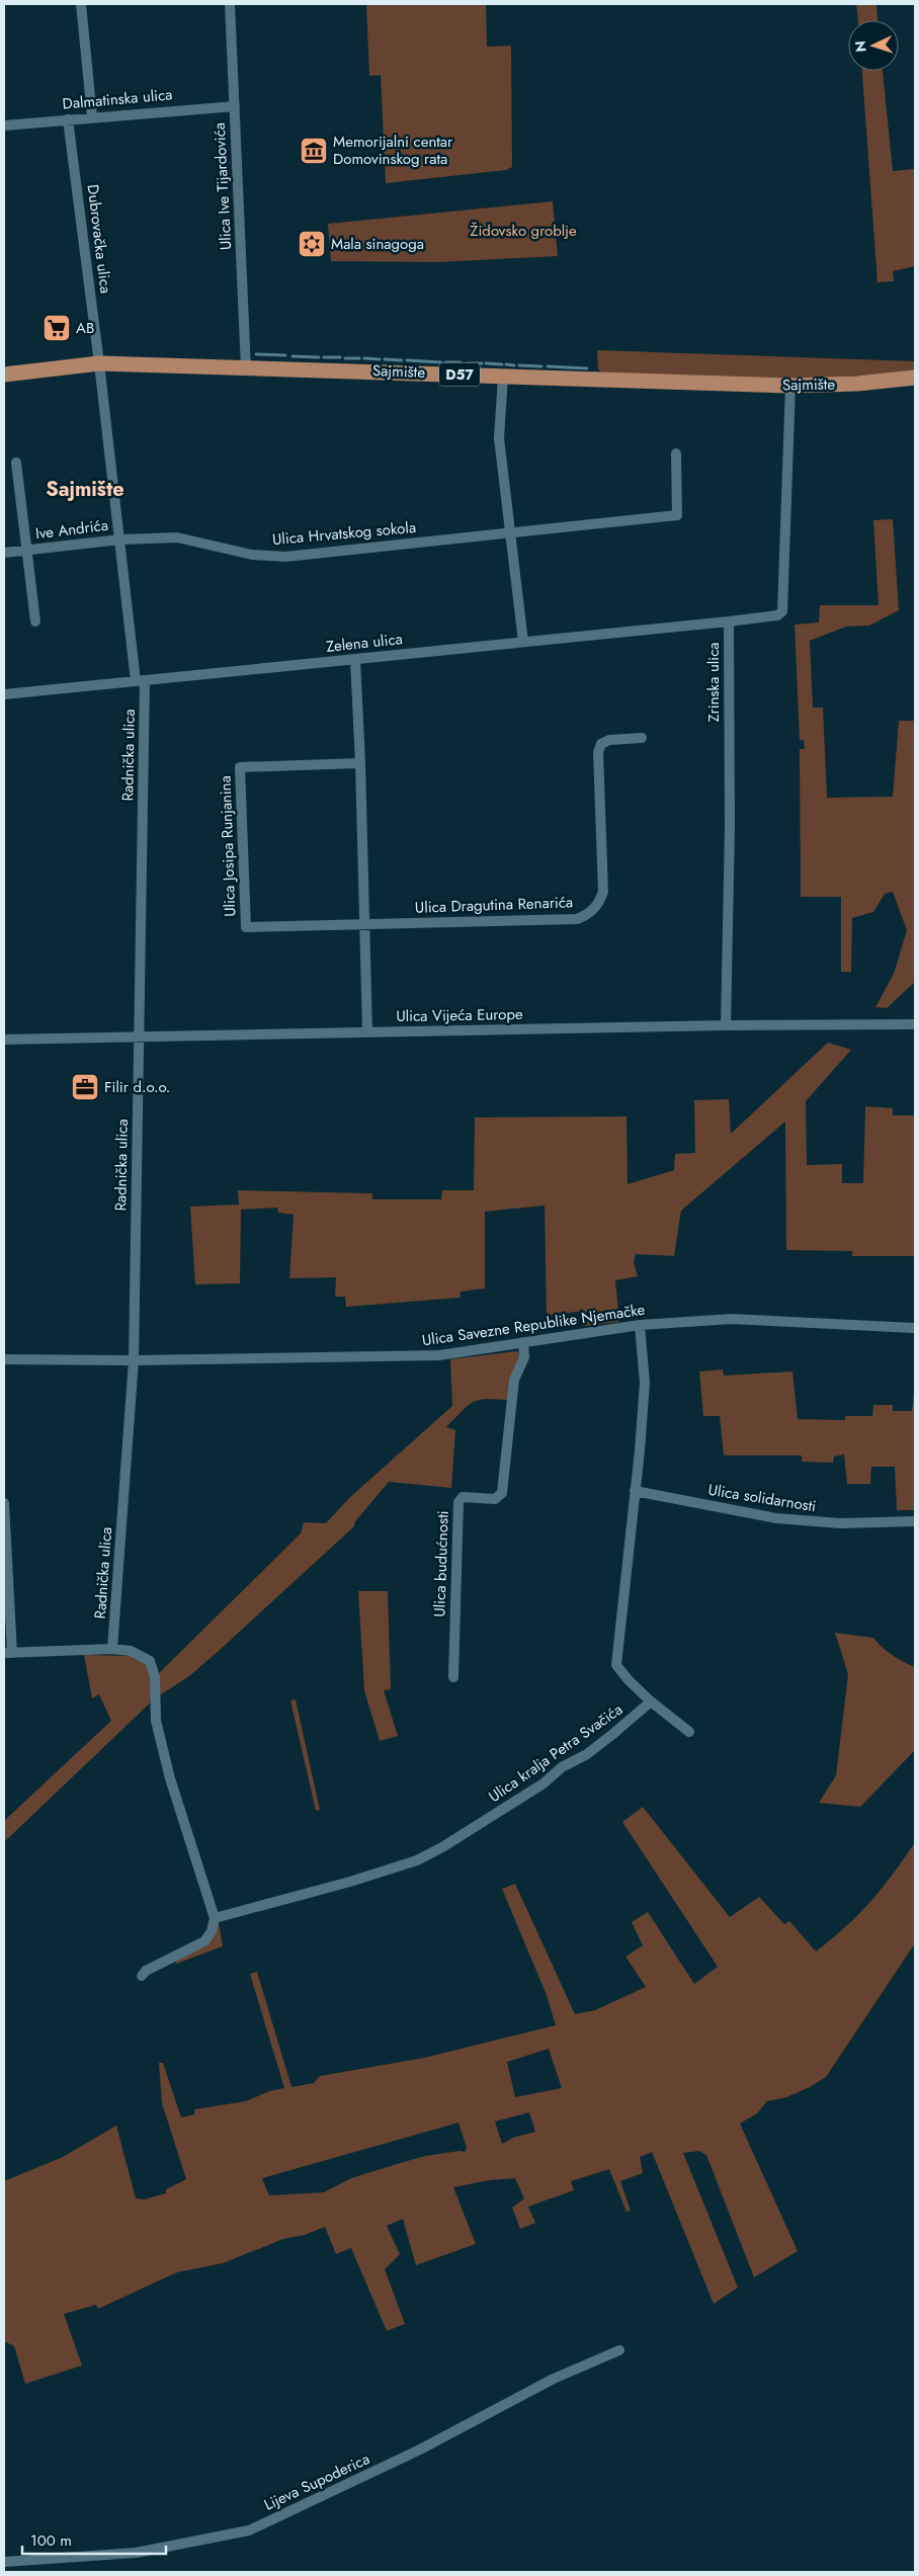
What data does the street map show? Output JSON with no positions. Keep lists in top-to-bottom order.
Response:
{
  "streets": {
    "main road": ["Sajmište", "D57"],
    "street": [
      "Dalmatinska ulica",
      "Ulica Ive Tijardovića",
      "Dubrovačka ulica",
      "Ive Andrića",
      "Ulica Hrvatskog sokola",
      "Zelena ulica",
      "Zrinska ulica",
      "Radnička ulica",
      "Ulica Josipa Runjanina",
      "Ulica Dragutina Renarića",
      "Ulica Vijeća Europe",
      "Ulica Savezne Republike Njemačke",
      "Ulica solidarnosti",
      "Ulica budućnosti",
      "Ulica kralja Petra Svačića",
      "Lijeva Supoderica"
    ]
  },
  "crossings": [
    ["Dalmatinska ulica", "Ulica Ive Tijardovića"],
    ["Dalmatinska ulica", "Dubrovačka ulica"],
    ["Ulica Ive Tijardovića", "Sajmište"],
    ["Dubrovačka ulica", "Sajmište"],
    ["Dubrovačka ulica", "Radnička ulica"],
    ["Sajmište", "Zrinska ulica"],
    ["Sajmište", "Radnička ulica"],
    ["Ive Andrića", "Ulica Hrvatskog sokola"],
    ["Ive Andrića", "Radnička ulica"],
    ["Ulica Hrvatskog sokola", "Radnička ulica"],
    ["Zelena ulica", "Zrinska ulica"],
    ["Zelena ulica", "Radnička ulica"],
    ["Zrinska ulica", "Ulica Vijeća Europe"],
    ["Radnička ulica", "Ulica Vijeća Europe"],
    ["Radnička ulica", "Ulica Savezne Republike Njemačke"],
    ["Ulica Josipa Runjanina", "Ulica Dragutina Renarića"],
    ["Ulica Savezne Republike Njemačke", "Ulica budućnosti"]
  ],
  "districts": ["Sajmište"],
  "parks": ["Židovsko groblje"],
  "places": {
    "museum": ["Memorijalni centar Domovinskog rata"],
    "synagogue": ["Mala sinagoga"],
    "supermarket": ["AB"],
    "office": ["Filir d.o.o."]
  },
  "scale_bar": "100 m",
  "north": "left"
}
